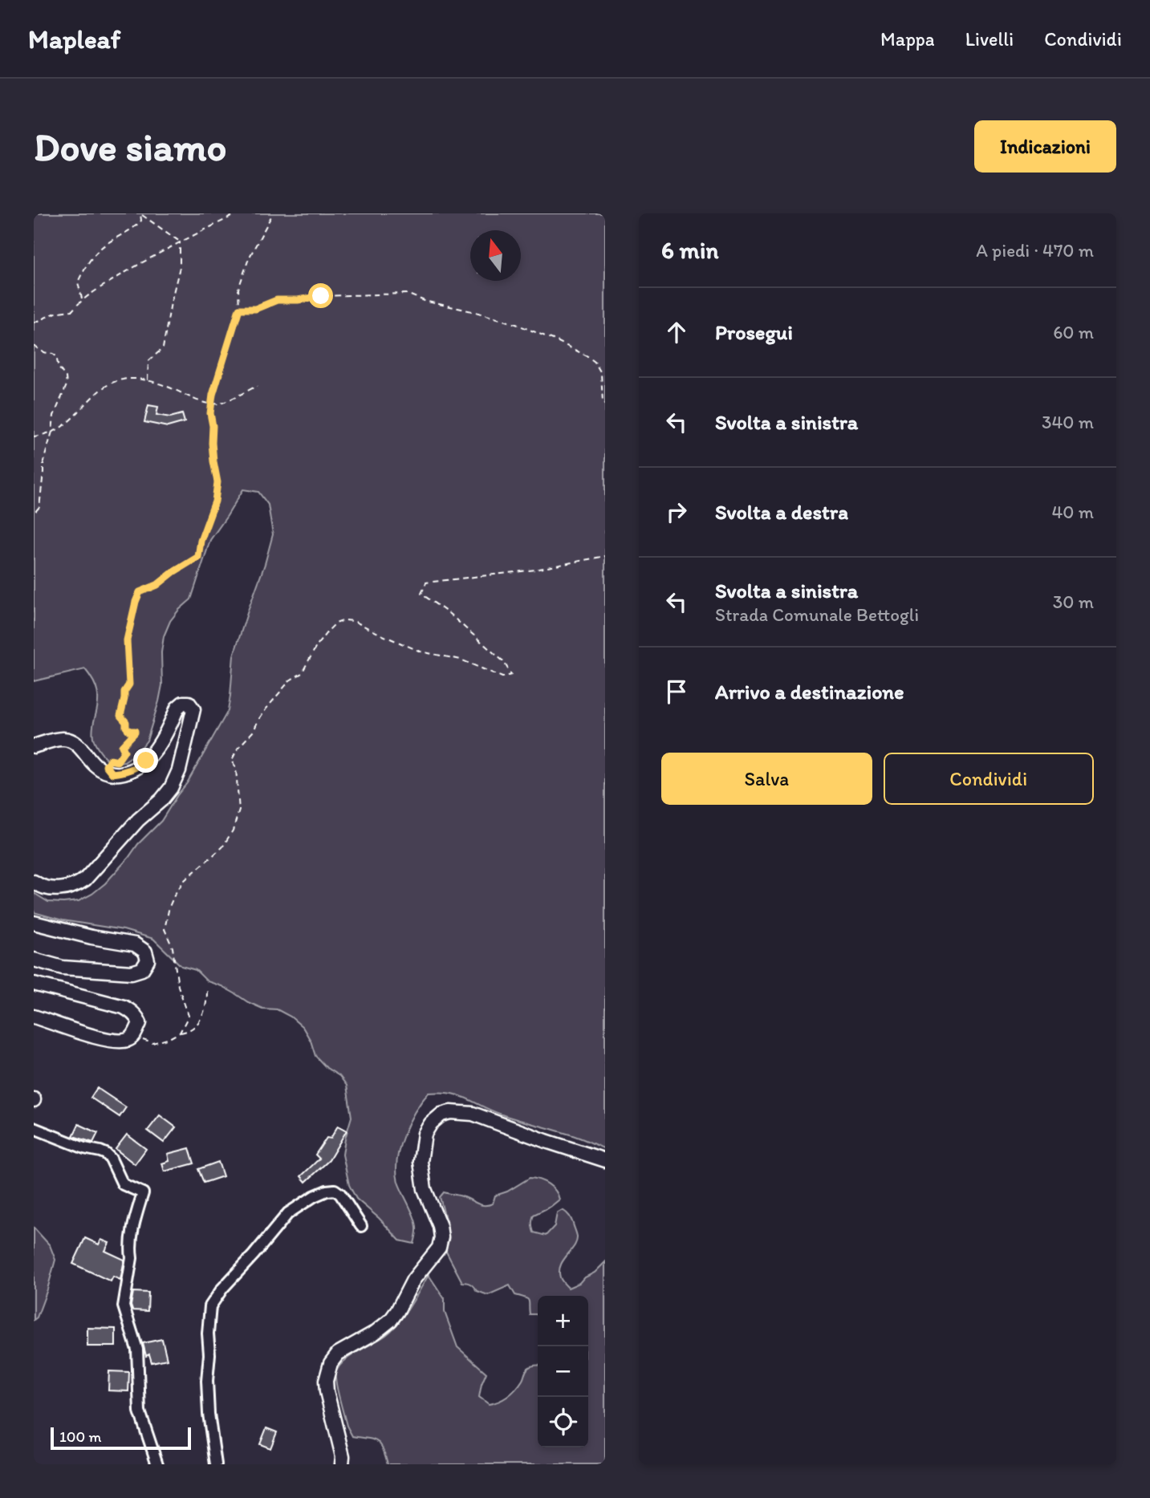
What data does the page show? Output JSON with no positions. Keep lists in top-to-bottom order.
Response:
{
  "scale_bar": "100 m",
  "north": "top",
  "page": {
    "header": "Mapleaf",
    "nav": ["Mappa", "Livelli", "Condividi"],
    "buttons": [
      "Indicazioni",
      ["Salva", "Condividi"]
    ],
    "title": "Dove siamo",
    "heading": ["6 min", "A piedi · 470 m"],
    "list": [
      ["Prosegui", "60 m"],
      ["Svolta a sinistra", "340 m"],
      ["Svolta a destra", "40 m"],
      ["Svolta a sinistra", "Strada Comunale Bettogli", "30 m"],
      "Arrivo a destinazione"
    ],
    "map_buttons": ["+", "−"],
    "scale": "100 m"
  }
}
